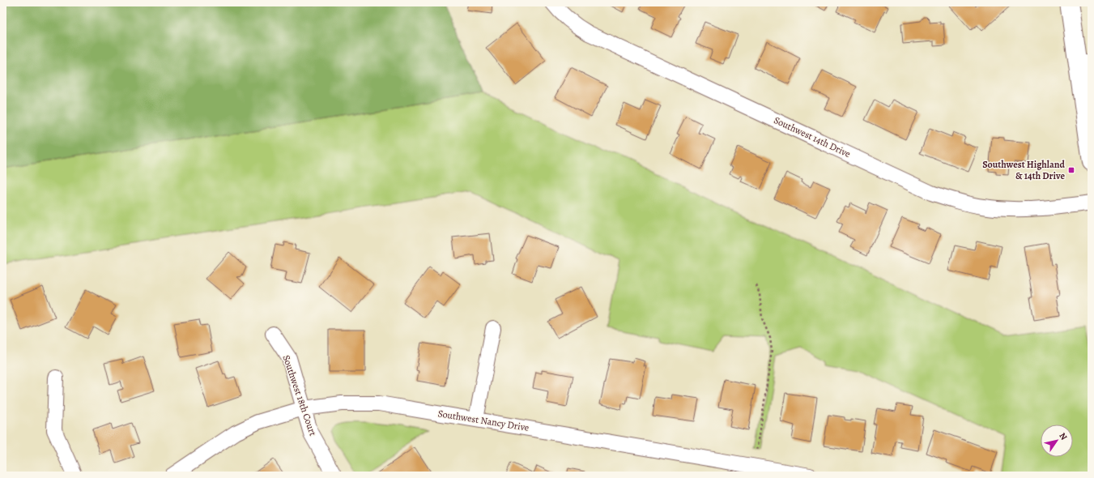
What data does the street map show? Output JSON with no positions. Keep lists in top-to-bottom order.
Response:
{
  "streets": {
    "street": ["Southwest 14th Drive", "Southwest 18th Court", "Southwest Nancy Drive"]
  },
  "crossings": [
    ["Southwest 18th Court", "Southwest Nancy Drive"]
  ],
  "places": {
    "transit": ["Southwest Highland & 14th Drive"]
  },
  "north": "top right"
}
